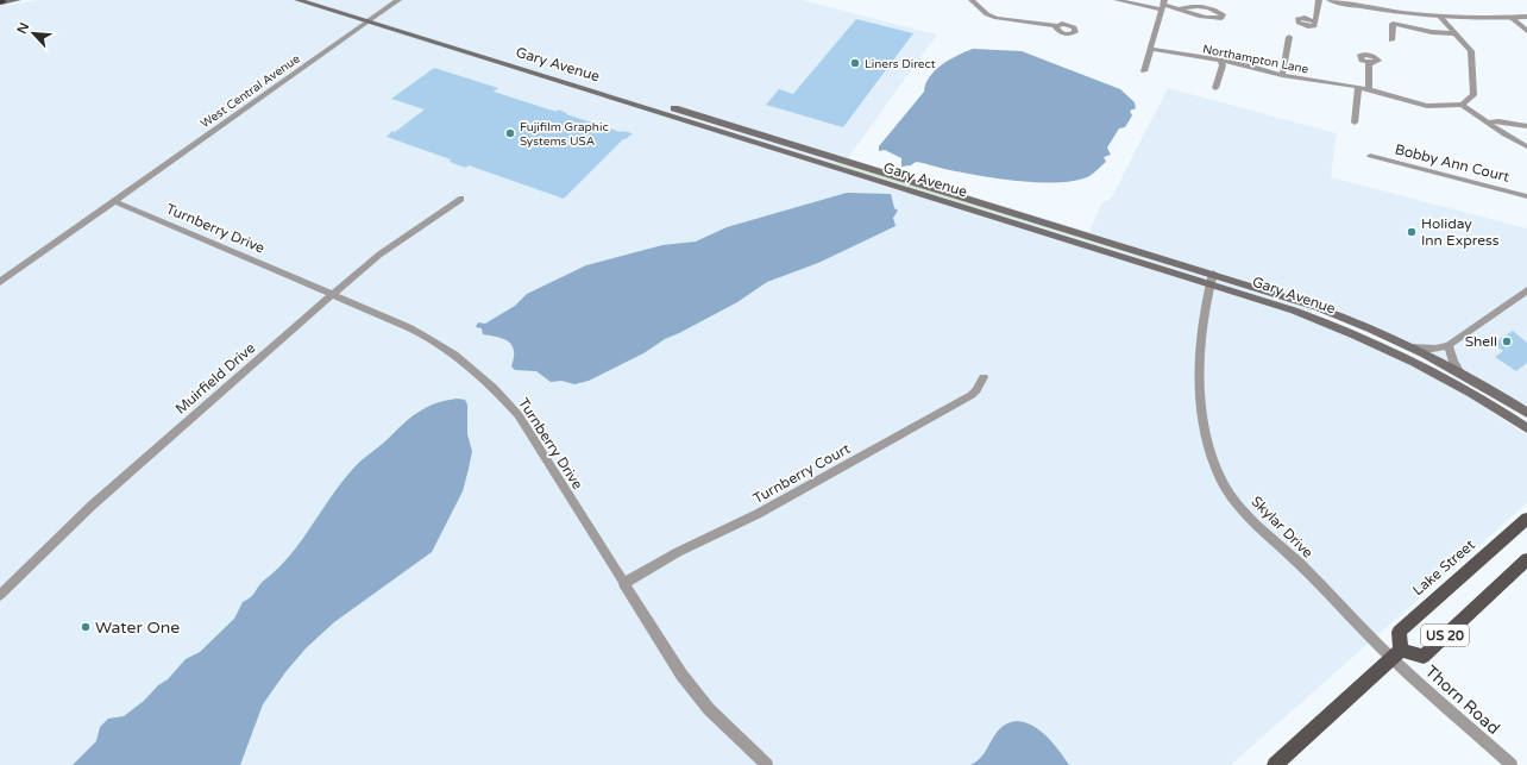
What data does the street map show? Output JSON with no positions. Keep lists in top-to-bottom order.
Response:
{
  "streets": {
    "main road": ["Gary Avenue", "Lake Street", "US 20"],
    "street": [
      "Northampton Lane",
      "West Central Avenue",
      "Bobby Ann Court",
      "Turnberry Drive",
      "Muirfield Drive",
      "Turnberry Court",
      "Skylar Drive",
      "Thorn Road"
    ]
  },
  "crossings": [
    ["Gary Avenue", "West Central Avenue"],
    ["Gary Avenue", "Skylar Drive"],
    ["West Central Avenue", "Turnberry Drive"],
    ["Turnberry Drive", "Muirfield Drive"],
    ["Turnberry Drive", "Turnberry Court"],
    ["Skylar Drive", "Lake Street"],
    ["Skylar Drive", "US 20"],
    ["Skylar Drive", "Thorn Road"],
    ["Lake Street", "US 20"],
    ["Lake Street", "Thorn Road"],
    ["US 20", "Thorn Road"]
  ],
  "places": [
    "Liners Direct",
    "Fujifilm Graphic Systems USA",
    "Holiday Inn Express",
    "Shell",
    "Water One"
  ],
  "north": "top left"
}
